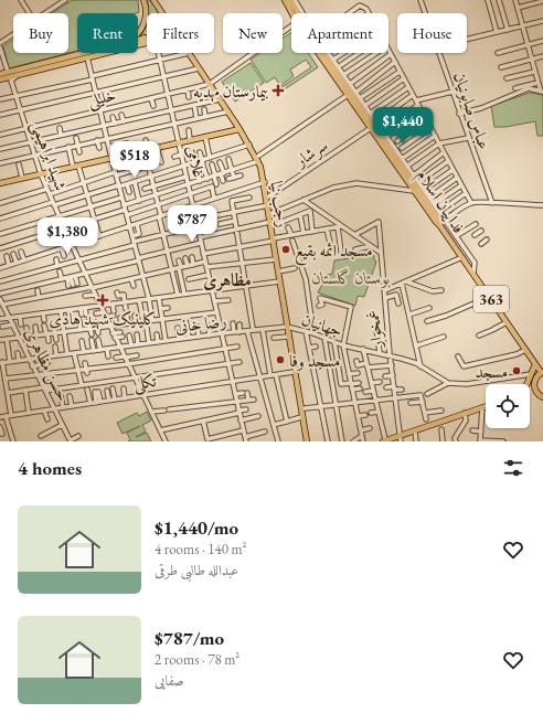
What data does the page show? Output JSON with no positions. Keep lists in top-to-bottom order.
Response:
{
  "streets": {
    "main road": ["فداییان اسلام", "رجب نیا", "363"],
    "street": [
      "خلیلی",
      "عباس صابونیان",
      "سرشار",
      "شهید ابراهیمی",
      "غلامی",
      "رضا خانی",
      "جهانیان",
      "غمخوار",
      "حسن مظاهری",
      "تکلی"
    ]
  },
  "crossings": [
    ["خلیلی", "شهید ابراهیمی"],
    ["خلیلی", "غلامی"],
    ["خلیلی", "رجب نیا"],
    ["سرشار", "رجب نیا"],
    ["شهید ابراهیمی", "رضا خانی"],
    ["شهید ابراهیمی", "تکلی"],
    ["غلامی", "رضا خانی"],
    ["غلامی", "تکلی"],
    ["رجب نیا", "رضا خانی"],
    ["رجب نیا", "جهانیان"],
    ["رجب نیا", "تکلی"],
    ["رضا خانی", "جهانیان"],
    ["جهانیان", "غمخوار"],
    ["حسن مظاهری", "تکلی"]
  ],
  "districts": ["مظاهری"],
  "parks": ["بوستان گلستان"],
  "places": {
    "health": ["بیمارستان مهدیه", "کلینیک شهید هادی"],
    "other": ["مسجد ائمه بقیع", "مسجد وفا", "مسجد"]
  },
  "page": {
    "chip": [
      "Buy",
      "Rent",
      "Filters",
      "New",
      "Apartment",
      "House"
    ],
    "price": [
      "$1,440",
      "$518",
      "$787",
      "$1,380"
    ],
    "heading": "4 homes",
    "list": [
      {
        "name": "$1,440/mo",
        "note": "4 rooms · 140 m² · عبدالله طالبی طرقی"
      },
      {
        "name": "$787/mo",
        "note": "2 rooms · 78 m² · صفایی"
      }
    ]
  }
}
